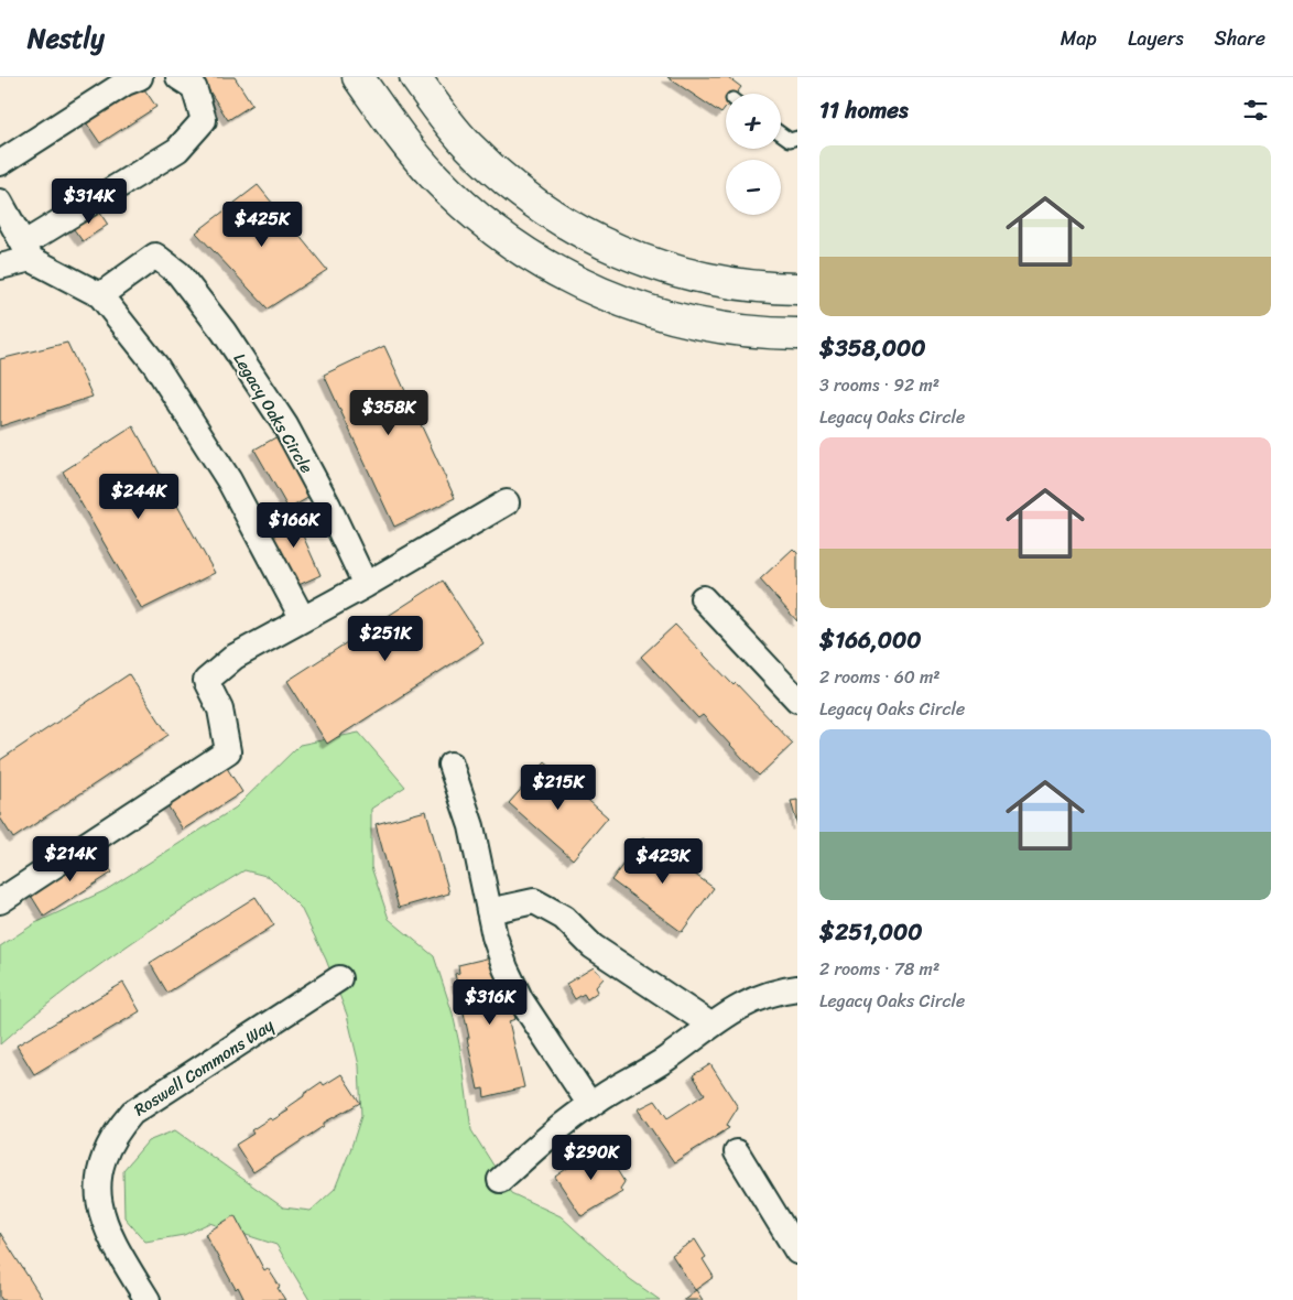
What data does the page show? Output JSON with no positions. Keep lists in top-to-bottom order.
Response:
{
  "streets": {
    "street": ["Legacy Oaks Circle", "Roswell Commons Way"]
  },
  "page": {
    "header": "Nestly",
    "nav": ["Map", "Layers", "Share"],
    "heading": "11 homes",
    "map_buttons": ["+", "−"],
    "list": [
      {
        "name": "$358,000",
        "note": "3 rooms · 92 m² · Legacy Oaks Circle"
      },
      {
        "name": "$166,000",
        "note": "2 rooms · 60 m² · Legacy Oaks Circle"
      },
      {
        "name": "$251,000",
        "note": "2 rooms · 78 m² · Legacy Oaks Circle"
      }
    ],
    "price": [
      "$314K",
      "$425K",
      "$358K",
      "$244K",
      "$166K",
      "$251K",
      "$215K",
      "$214K",
      "$423K",
      "$316K",
      "$290K"
    ]
  }
}
